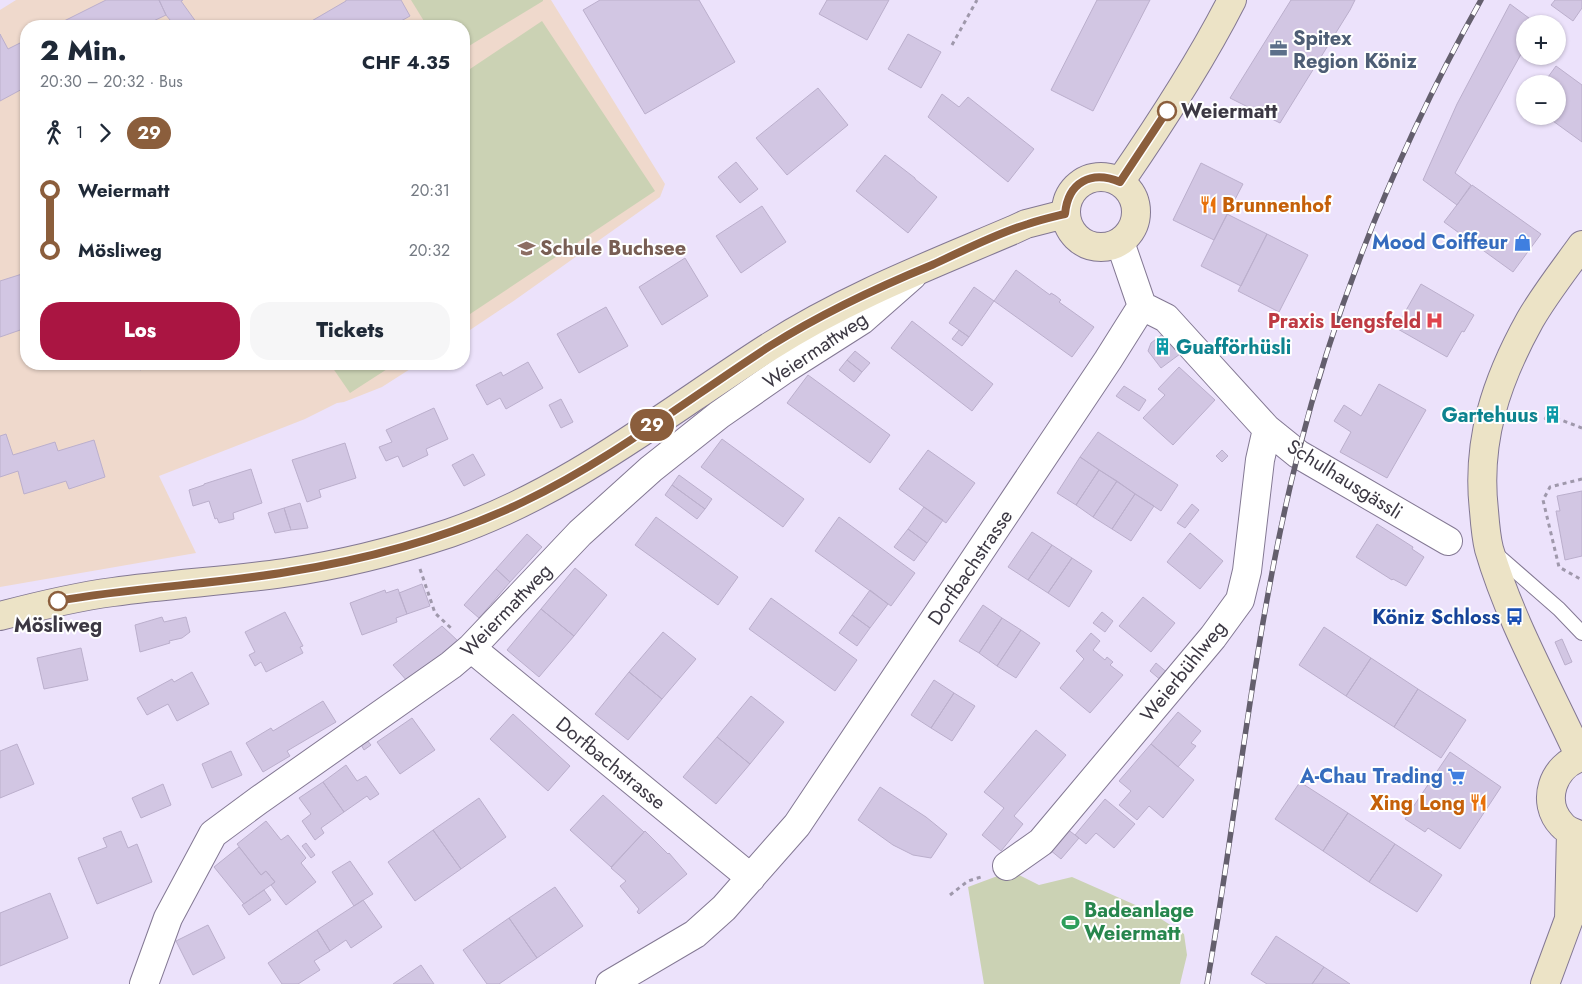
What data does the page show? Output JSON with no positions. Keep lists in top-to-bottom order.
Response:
{
  "streets": {
    "street": [
      "Weiermattweg",
      "Schulhausgässli",
      "Dorfbachstrasse",
      "Weierbühlweg"
    ]
  },
  "crossings": [
    ["Weiermattweg", "Dorfbachstrasse"],
    ["Schulhausgässli", "Dorfbachstrasse"],
    ["Schulhausgässli", "Weierbühlweg"]
  ],
  "places": {
    "office": ["Spitex Region Köniz"],
    "other": ["Weiermatt", "Mösliweg"],
    "restaurant": ["Brunnenhof", "Xing Long"],
    "shop": ["Mood Coiffeur"],
    "school or university": ["Schule Buchsee"],
    "hospital": ["Praxis Lengsfeld"],
    "building": ["Guafförhüsli", "Gartehuus"],
    "bus stop": ["Köniz Schloss"],
    "supermarket": ["A-Chau Trading"],
    "sports": ["Badeanlage Weiermatt"]
  },
  "lines": ["bus line 29"],
  "page": {
    "on_map": "29",
    "map_buttons": ["+", "−"],
    "heading": ["2 Min.", "20:30 – 20:32 · Bus", "CHF 4.35"],
    "legs": ["1", "29"],
    "list": [
      {
        "name": "Weiermatt",
        "value": "20:31"
      },
      {
        "name": "Mösliweg",
        "value": "20:32"
      }
    ],
    "buttons": ["Los", "Tickets"]
  }
}
